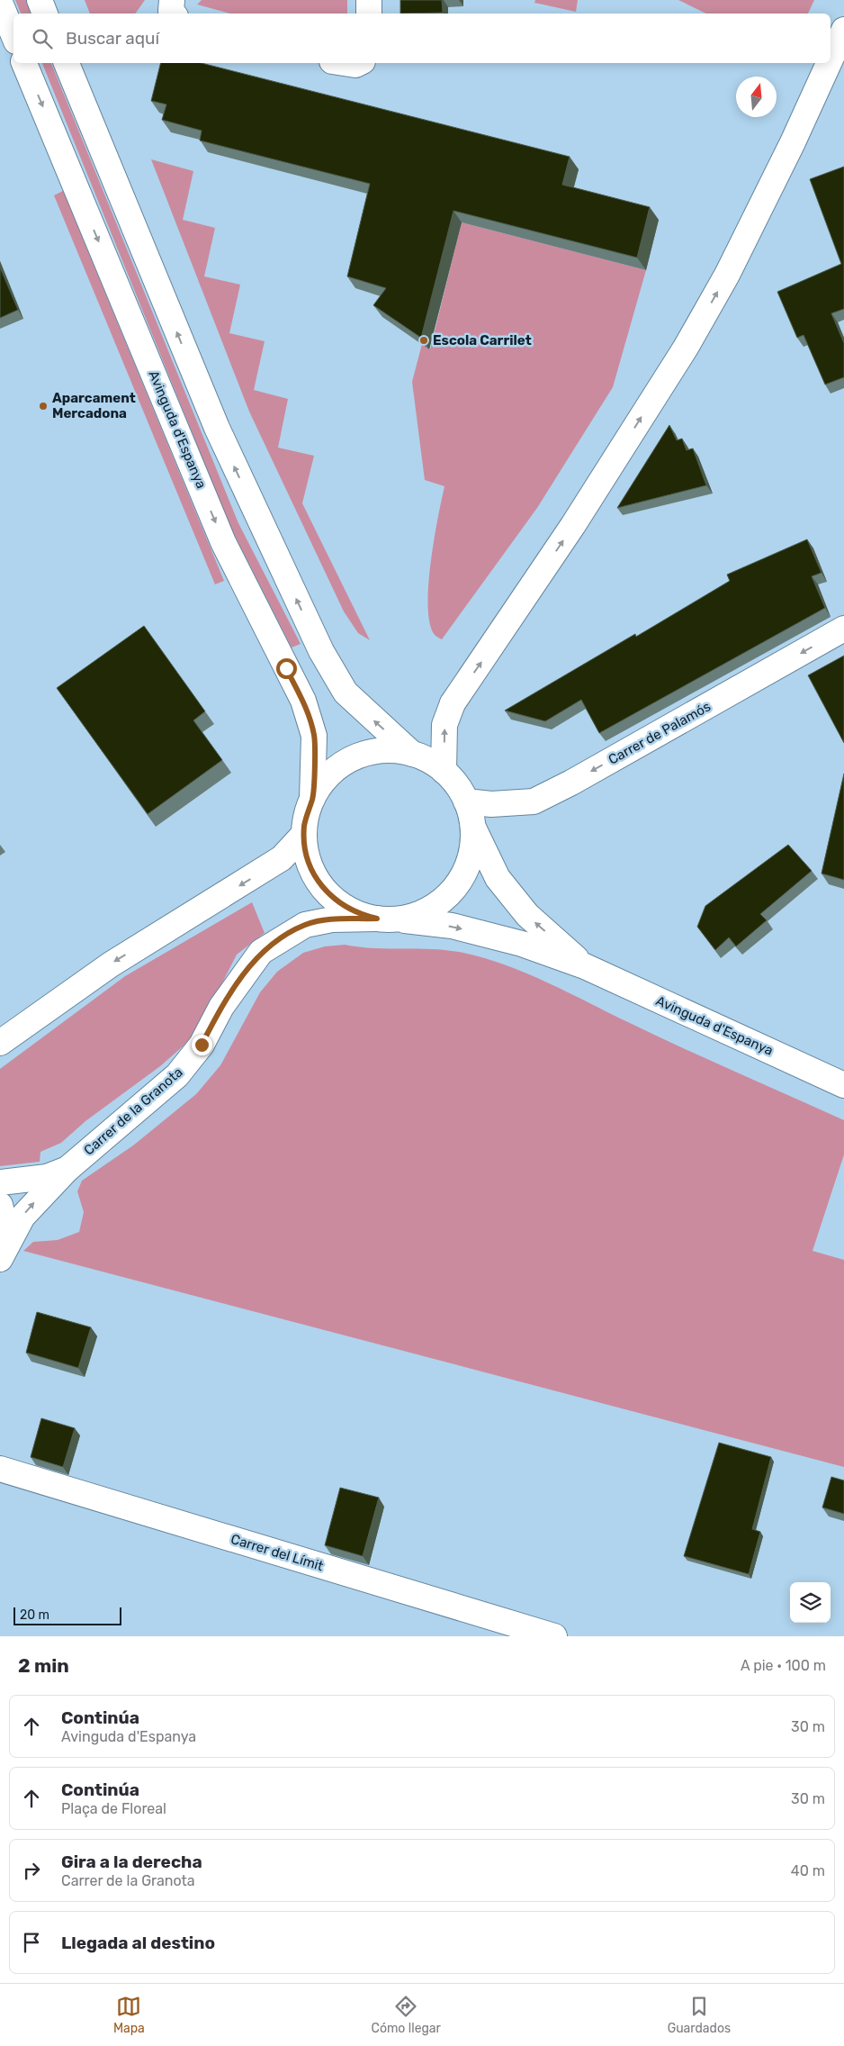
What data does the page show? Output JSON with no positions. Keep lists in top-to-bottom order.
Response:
{
  "streets": {
    "street": [
      "Avinguda d'Espanya",
      "Carrer de Palamós",
      "Carrer de la Granota",
      "Carrer del Límit"
    ]
  },
  "crossings": [
    ["Avinguda d'Espanya", "Carrer de la Granota"]
  ],
  "one_way": ["Carrer de Palamós"],
  "places": ["Escola Carrilet", "Aparcament Mercadona"],
  "scale_bar": "20 m",
  "north": "top",
  "page": {
    "search": "Buscar aquí",
    "scale": "20 m",
    "heading": ["2 min", "A pie · 100 m"],
    "list": [
      ["Continúa", "Avinguda d'Espanya", "30 m"],
      ["Continúa", "Plaça de Floreal", "30 m"],
      ["Gira a la derecha", "Carrer de la Granota", "40 m"],
      "Llegada al destino"
    ],
    "nav": ["Mapa", "Cómo llegar", "Guardados"]
  }
}
